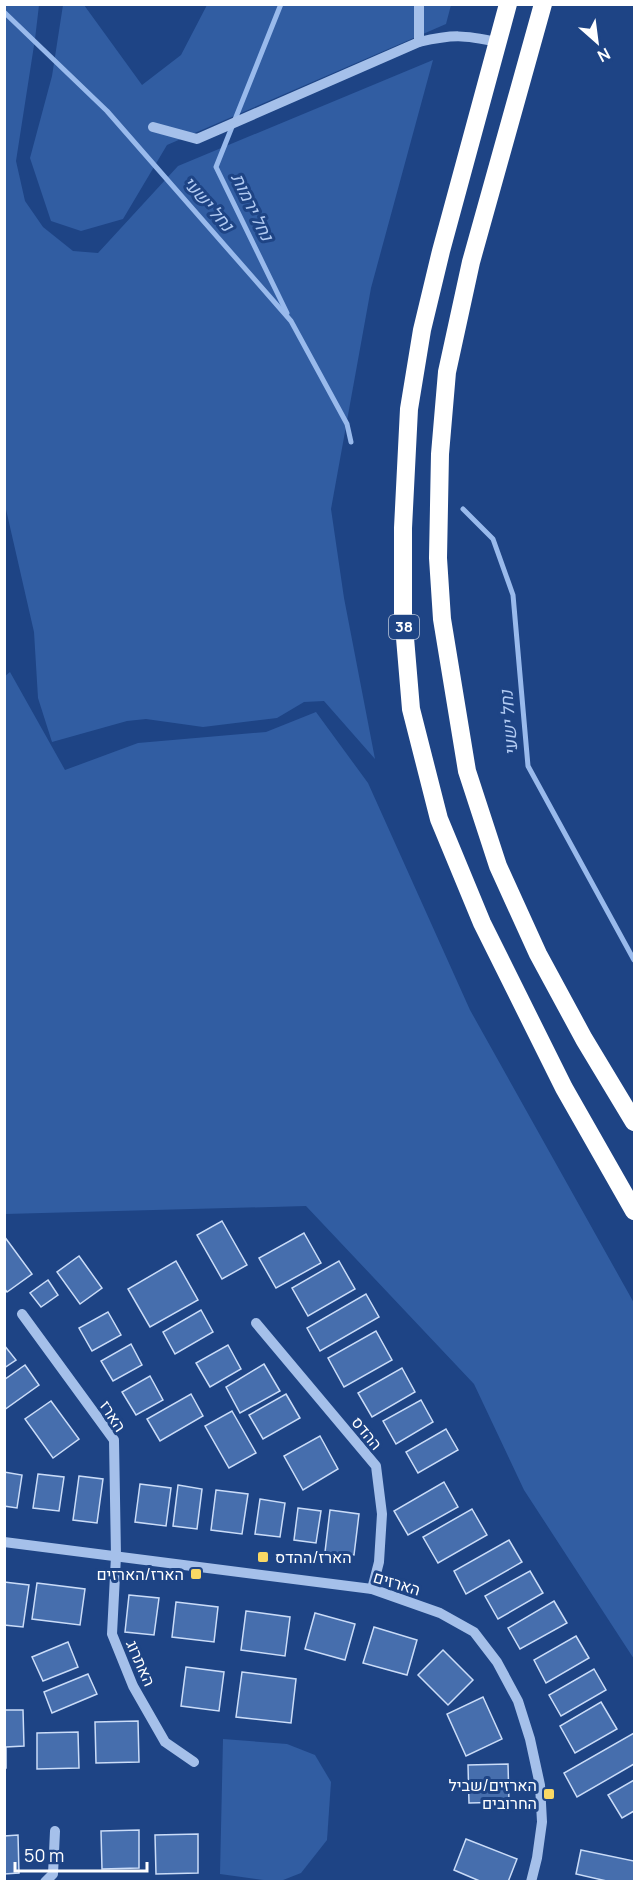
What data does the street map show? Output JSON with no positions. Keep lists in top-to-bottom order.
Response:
{
  "streets": {
    "highway": ["38"],
    "street": [
      "הארז",
      "ההדס",
      "הארזים",
      "האתרוג"
    ]
  },
  "crossings": [
    ["הארז", "הארזים"],
    ["הארז", "האתרוג"],
    ["ההדס", "הארזים"],
    ["הארזים", "האתרוג"]
  ],
  "water": ["נחל ישעי", "נחל ירמות"],
  "places": {
    "transit": ["הארז/ההדס", "הארז/הארזים", "הארזים/שביל החרובים"]
  },
  "scale_bar": "50 m",
  "north": "bottom right"
}
